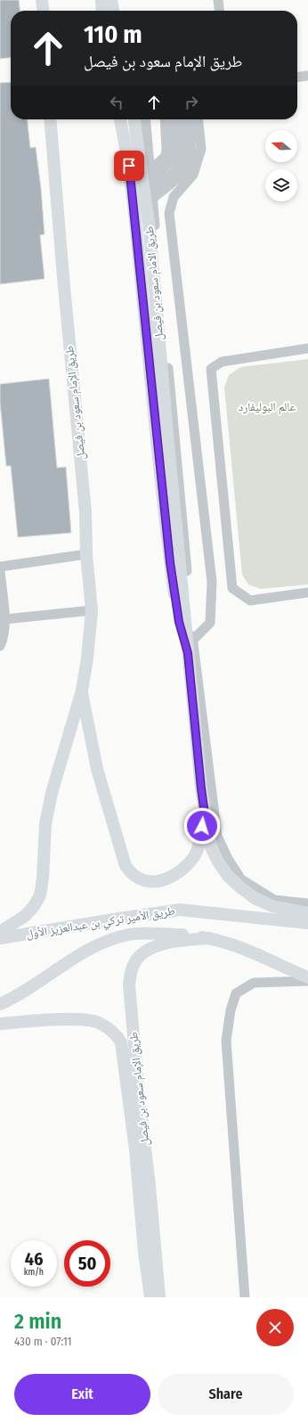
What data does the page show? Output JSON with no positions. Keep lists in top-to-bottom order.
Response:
{
  "streets": {
    "main road": ["طريق الامام سعود بن فيصل", "طريق الإمام سعود بن فيصل", "طريق الأمير تركي بن عبدالعزيز الأول"]
  },
  "crossings": [
    ["طريق الإمام سعود بن فيصل", "طريق الأمير تركي بن عبدالعزيز الأول"]
  ],
  "parks": ["عالم البوليفارد"],
  "north": "left",
  "page": {
    "turn": ["110 m", "طريق الإمام سعود بن فيصل"],
    "speed": "46 km/h",
    "limit": "50",
    "heading": ["2 min", "430 m · 07:11"],
    "buttons": ["Exit", "Share"]
  }
}
